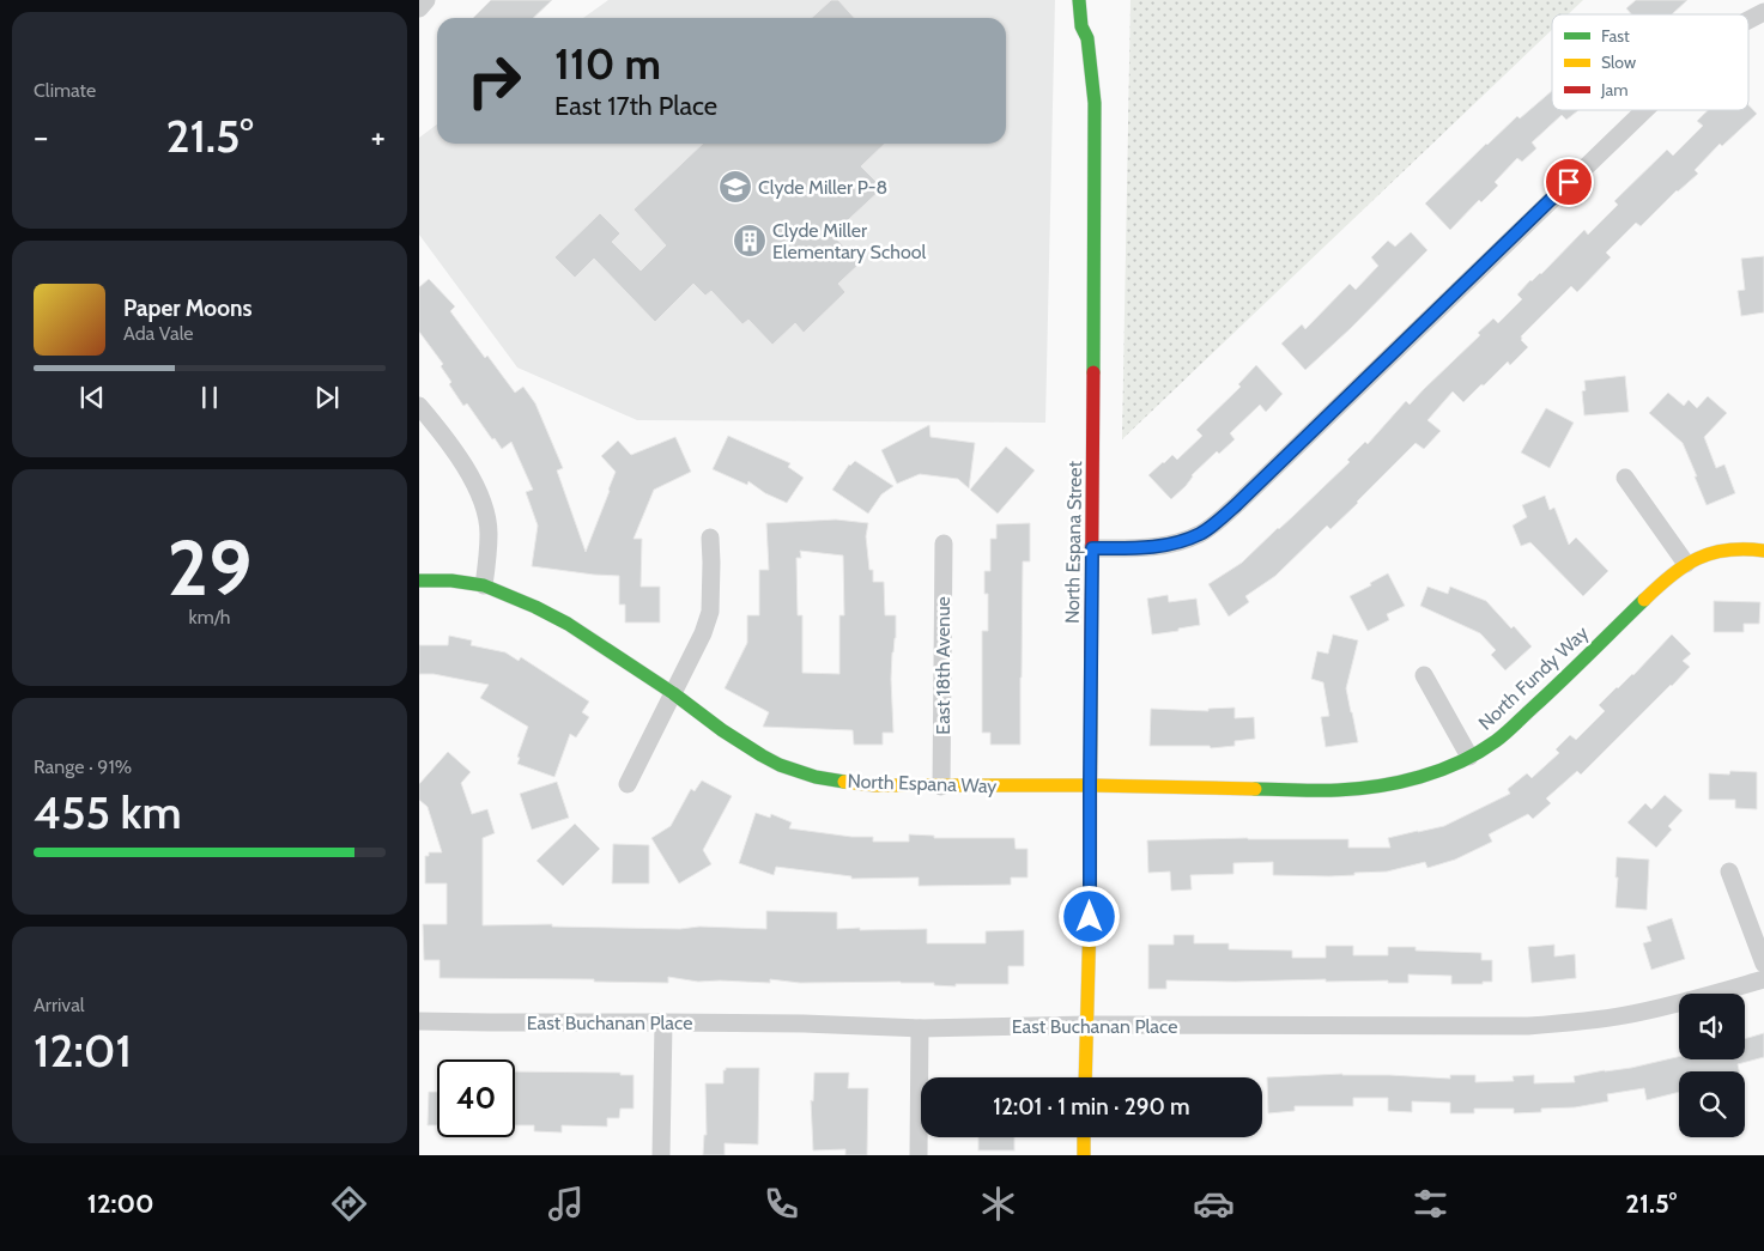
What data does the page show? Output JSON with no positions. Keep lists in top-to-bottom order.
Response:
{
  "streets": {
    "street": [
      "North Espana Street",
      "East 18th Avenue",
      "North Fundy Way",
      "North Espana Way",
      "East Buchanan Place"
    ]
  },
  "crossings": [
    ["North Espana Street", "North Fundy Way"],
    ["North Espana Street", "North Espana Way"],
    ["North Espana Street", "East Buchanan Place"],
    ["East 18th Avenue", "North Espana Way"],
    ["North Fundy Way", "North Espana Way"]
  ],
  "places": {
    "school or university": ["Clyde Miller P-8"],
    "building": ["Clyde Miller Elementary School"]
  },
  "legend": ["Fast", "Slow", "Jam"],
  "page": {
    "tile": [
      "Climate",
      ["29", "km/h"],
      ["Range · 91%", "455 km"],
      ["Arrival", "12:01"]
    ],
    "turn": ["110 m", "East 17th Place"],
    "heat": ["−", "21.5°", "+"],
    "song": ["Paper Moons", "Ada Vale"],
    "limit": "40",
    "trip": "12:01 · 1 min · 290 m",
    "tabs": ["12:00", "21.5°"]
  }
}
